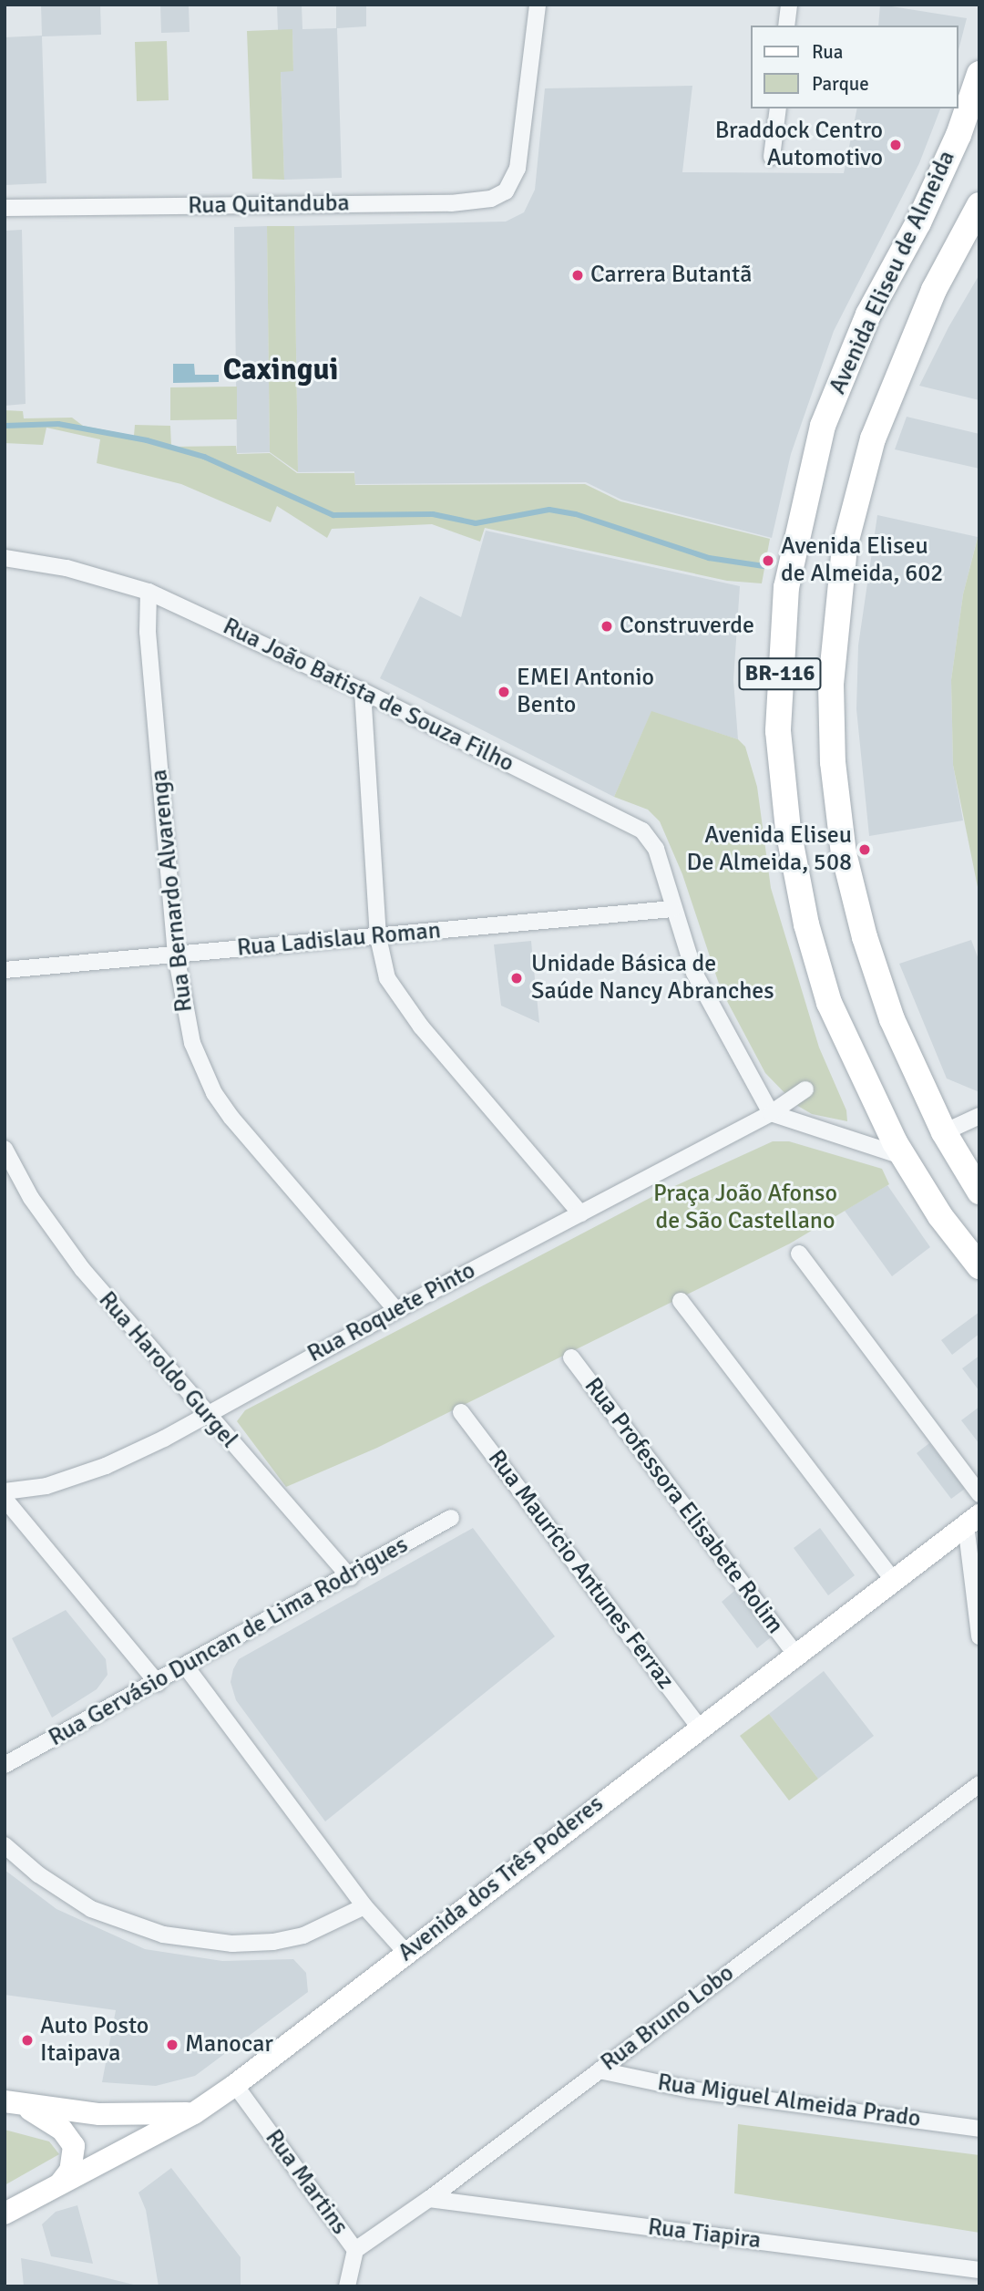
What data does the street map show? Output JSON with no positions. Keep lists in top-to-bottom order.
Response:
{
  "streets": {
    "main road": ["Avenida Eliseu de Almeida", "BR-116", "Avenida dos Três Poderes"],
    "street": [
      "Rua Quitanduba",
      "Rua João Batista de Souza Filho",
      "Rua Bernardo Alvarenga",
      "Rua Ladislau Roman",
      "Rua Roquete Pinto",
      "Rua Haroldo Gurgel",
      "Rua Professora Elisabete Rolim",
      "Rua Maurício Antunes Ferraz",
      "Rua Gervásio Duncan de Lima Rodrigues",
      "Rua Bruno Lobo",
      "Rua Miguel Almeida Prado",
      "Rua Martins",
      "Rua Tiapira"
    ]
  },
  "crossings": [
    ["Rua João Batista de Souza Filho", "Rua Bernardo Alvarenga"],
    ["Rua João Batista de Souza Filho", "Rua Ladislau Roman"],
    ["Rua João Batista de Souza Filho", "Rua Roquete Pinto"],
    ["Rua Bernardo Alvarenga", "Rua Ladislau Roman"],
    ["Rua Bernardo Alvarenga", "Rua Roquete Pinto"],
    ["Rua Roquete Pinto", "Rua Haroldo Gurgel"],
    ["Rua Haroldo Gurgel", "Rua Gervásio Duncan de Lima Rodrigues"],
    ["Rua Professora Elisabete Rolim", "Avenida dos Três Poderes"],
    ["Rua Maurício Antunes Ferraz", "Avenida dos Três Poderes"],
    ["Avenida dos Três Poderes", "Rua Martins"],
    ["Rua Bruno Lobo", "Rua Miguel Almeida Prado"],
    ["Rua Bruno Lobo", "Rua Martins"],
    ["Rua Bruno Lobo", "Rua Tiapira"]
  ],
  "districts": ["Caxingui"],
  "parks": ["Praça João Afonso de São Castellano"],
  "places": [
    "Braddock Centro Automotivo",
    "Carrera Butantã",
    "Avenida Eliseu de Almeida, 602",
    "Construverde",
    "EMEI Antonio Bento",
    "Avenida Eliseu De Almeida, 508",
    "Unidade Básica de Saúde Nancy Abranches",
    "Auto Posto Itaipava",
    "Manocar"
  ],
  "legend": ["Rua", "Parque"]
}
